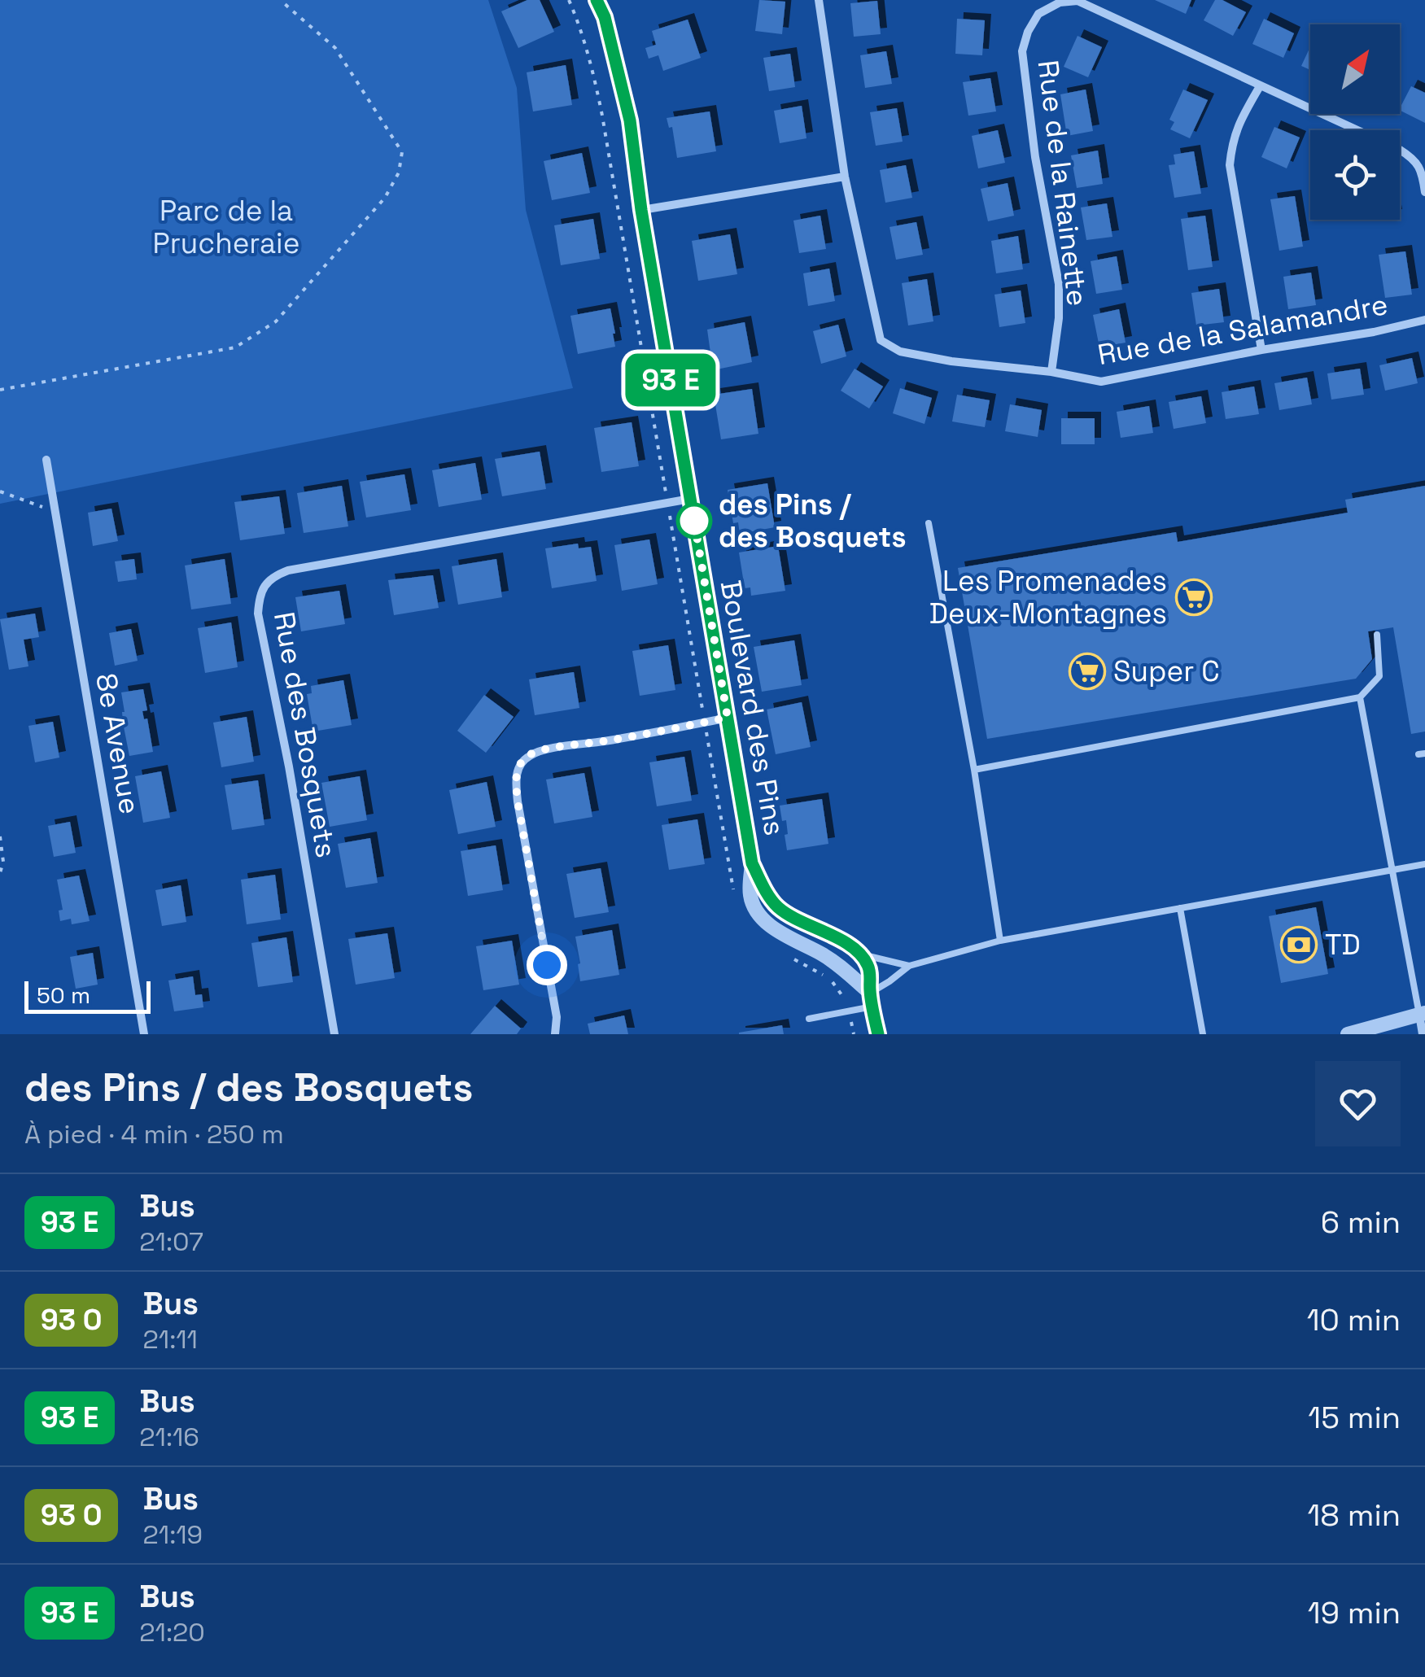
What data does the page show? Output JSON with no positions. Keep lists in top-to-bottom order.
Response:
{
  "streets": {
    "street": [
      "Rue de la Rainette",
      "Rue de la Salamandre",
      "Boulevard des Pins",
      "Rue des Bosquets",
      "8e Avenue"
    ]
  },
  "crossings": [
    ["Rue de la Rainette", "Rue de la Salamandre"],
    ["Boulevard des Pins", "Rue des Bosquets"]
  ],
  "parks": ["Parc de la Prucheraie"],
  "places": {
    "other": ["des Pins / des Bosquets"],
    "supermarket": ["Les Promenades Deux-Montagnes", "Super C"],
    "bank": ["TD"]
  },
  "scale_bar": "50 m",
  "north": "top right",
  "page": {
    "on_map": "93 E",
    "scale": "50 m",
    "heading": ["des Pins / des Bosquets", "À pied · 4 min · 250 m"],
    "list": [
      {
        "mark": "93 E",
        "name": "Bus",
        "note": "21:07",
        "value": "6 min"
      },
      {
        "mark": "93 O",
        "name": "Bus",
        "note": "21:11",
        "value": "10 min"
      },
      {
        "mark": "93 E",
        "name": "Bus",
        "note": "21:16",
        "value": "15 min"
      },
      {
        "mark": "93 O",
        "name": "Bus",
        "note": "21:19",
        "value": "18 min"
      },
      {
        "mark": "93 E",
        "name": "Bus",
        "note": "21:20",
        "value": "19 min"
      }
    ]
  }
}
